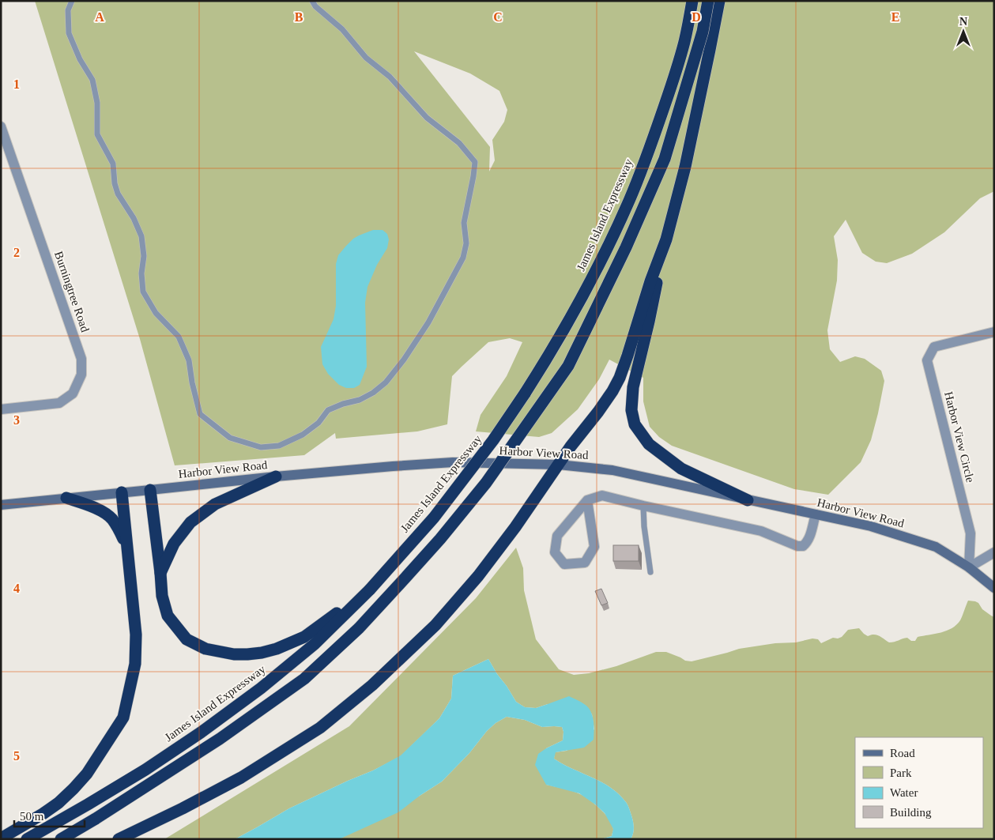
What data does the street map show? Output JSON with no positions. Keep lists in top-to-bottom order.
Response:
{
  "streets": {
    "highway": ["James Island Expressway"],
    "main road": ["Harbor View Road"],
    "street": ["Burningtree Road", "Harbor View Circle"]
  },
  "crossings": [
    ["Harbor View Circle", "Harbor View Road"]
  ],
  "legend": [
    "Road",
    "Park",
    "Water",
    "Building"
  ],
  "scale_bar": "50 m",
  "north": "top",
  "grid": {
    "columns": [
      "A",
      "B",
      "C",
      "D",
      "E"
    ],
    "rows": [
      "1",
      "2",
      "3",
      "4",
      "5"
    ]
  }
}
